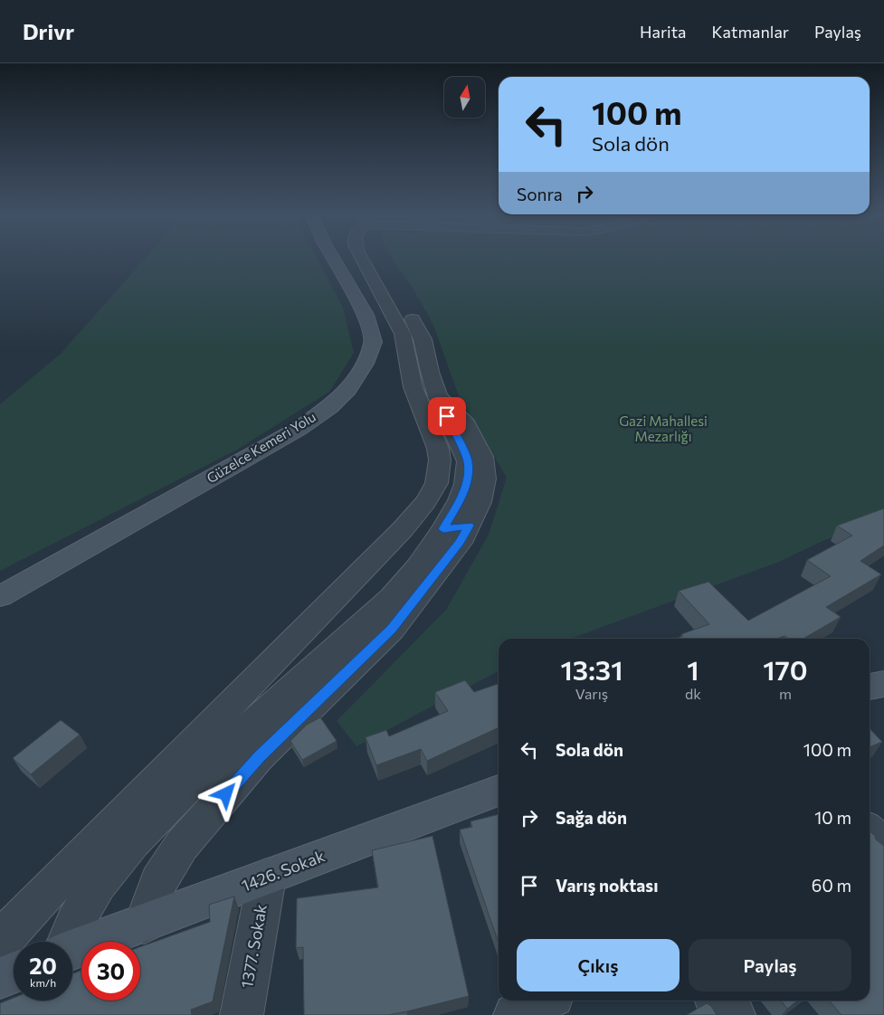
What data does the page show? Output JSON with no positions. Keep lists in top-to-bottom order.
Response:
{
  "streets": {
    "main road": ["Güzelce Kemeri Yolu", "1426. Sokak"],
    "street": ["1377. Sokak"]
  },
  "crossings": [
    ["1426. Sokak", "1377. Sokak"]
  ],
  "parks": ["Gazi Mahallesi Mezarlığı"],
  "north": "top",
  "page": {
    "header": "Drivr",
    "nav": ["Harita", "Katmanlar", "Paylaş"],
    "turn": ["100 m", "Sola dön"],
    "then": "Sonra",
    "eta": [
      "13:31",
      "Varış",
      "1",
      "dk",
      "170",
      "m"
    ],
    "list": [
      {
        "name": "Sola dön",
        "value": "100 m"
      },
      {
        "name": "Sağa dön",
        "value": "10 m"
      },
      {
        "name": "Varış noktası",
        "value": "60 m"
      }
    ],
    "buttons": ["Çıkış", "Paylaş"],
    "speed": "20 km/h",
    "limit": "30"
  }
}
